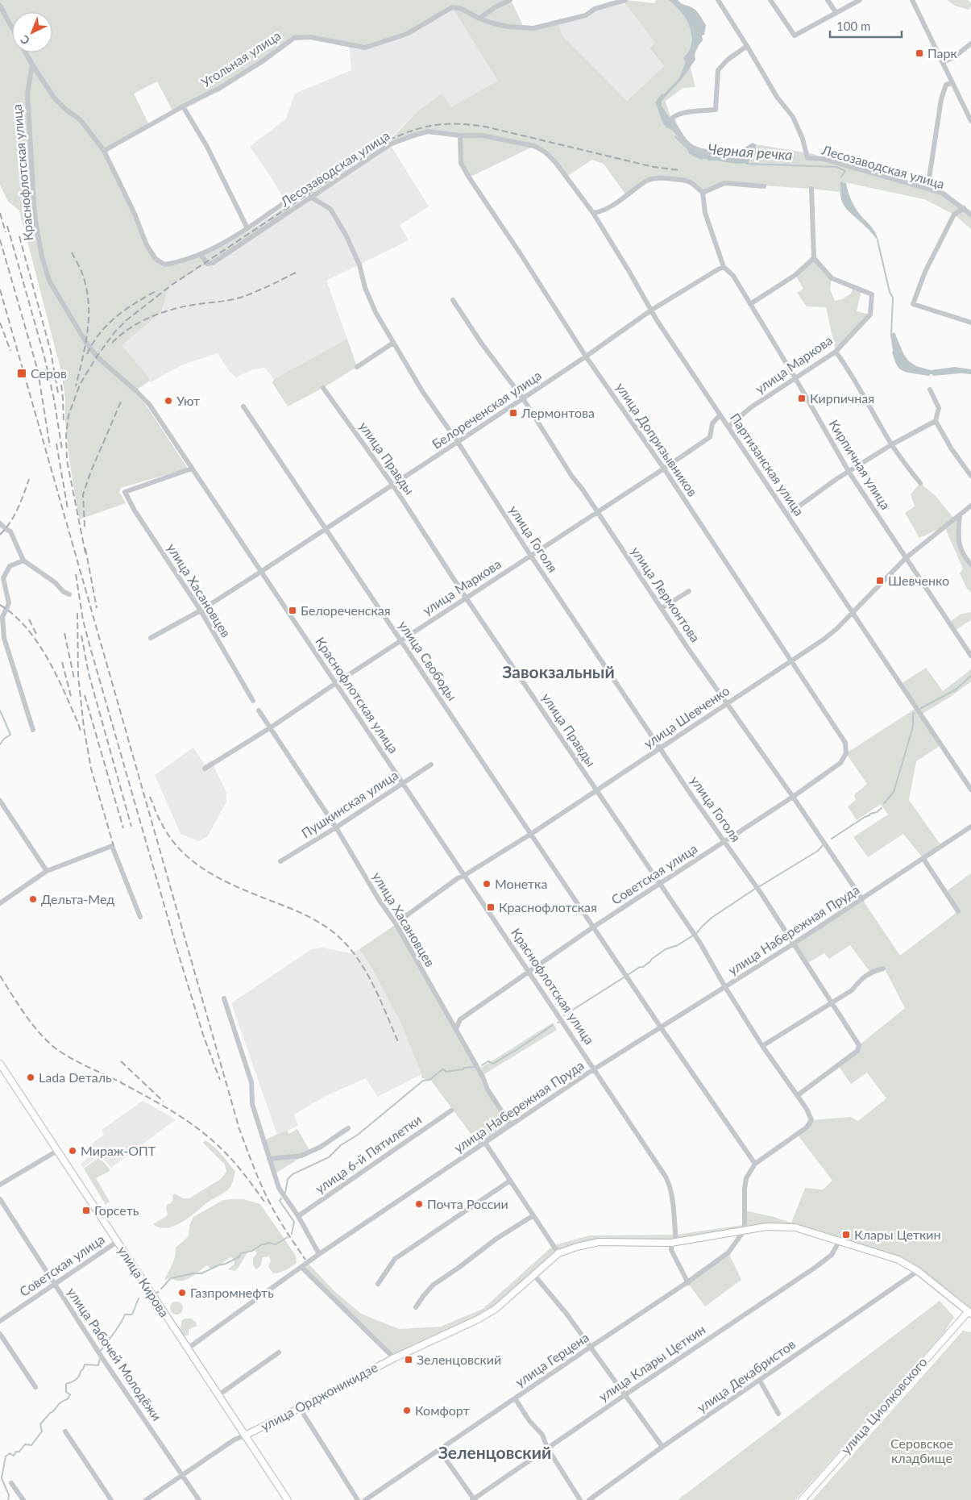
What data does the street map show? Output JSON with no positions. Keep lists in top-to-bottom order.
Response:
{
  "streets": {
    "main road": ["улица Кирова", "улица Орджоникидзе", "улица Циолковского"],
    "street": [
      "Угольная улица",
      "Лесозаводская улица",
      "Краснофлотская улица",
      "улица Маркова",
      "Белореченская улица",
      "улица Допризывников",
      "улица Правды",
      "Партизанская улица",
      "Кирпичная улица",
      "улица Гоголя",
      "улица Хасановцев",
      "улица Лермонтова",
      "улица Свободы",
      "улица Шевченко",
      "Пушкинская улица",
      "Советская улица",
      "улица Набережная Пруда",
      "улица 6-й Пятилетки",
      "улица Рабочей Молодёжи",
      "улица Герцена",
      "улица Клары Цеткин",
      "улица Декабристов"
    ]
  },
  "crossings": [
    ["Лесозаводская улица", "улица Допризывников"],
    ["Лесозаводская улица", "Партизанская улица"],
    ["Лесозаводская улица", "улица Гоголя"],
    ["Краснофлотская улица", "улица Маркова"],
    ["Краснофлотская улица", "Белореченская улица"],
    ["Краснофлотская улица", "улица Хасановцев"],
    ["Краснофлотская улица", "улица Шевченко"],
    ["Краснофлотская улица", "Пушкинская улица"],
    ["Краснофлотская улица", "Советская улица"],
    ["Краснофлотская улица", "улица Набережная Пруда"],
    ["Краснофлотская улица", "улица Герцена"],
    ["Краснофлотская улица", "улица Орджоникидзе"],
    ["улица Маркова", "улица Допризывников"],
    ["улица Маркова", "улица Правды"],
    ["улица Маркова", "Партизанская улица"],
    ["улица Маркова", "Кирпичная улица"],
    ["улица Маркова", "улица Гоголя"],
    ["улица Маркова", "улица Хасановцев"],
    ["улица Маркова", "улица Лермонтова"],
    ["улица Маркова", "улица Свободы"],
    ["Белореченская улица", "улица Допризывников"],
    ["Белореченская улица", "улица Правды"],
    ["Белореченская улица", "Партизанская улица"],
    ["Белореченская улица", "Кирпичная улица"],
    ["Белореченская улица", "улица Гоголя"],
    ["Белореченская улица", "улица Хасановцев"],
    ["Белореченская улица", "улица Лермонтова"],
    ["Белореченская улица", "улица Свободы"],
    ["улица Допризывников", "улица Шевченко"],
    ["улица Допризывников", "Советская улица"],
    ["улица Правды", "улица Шевченко"],
    ["улица Правды", "Советская улица"],
    ["улица Правды", "улица Набережная Пруда"],
    ["Партизанская улица", "улица Шевченко"],
    ["Кирпичная улица", "улица Шевченко"],
    ["улица Гоголя", "улица Шевченко"],
    ["улица Гоголя", "Советская улица"],
    ["улица Гоголя", "улица Набережная Пруда"],
    ["улица Хасановцев", "улица Шевченко"],
    ["улица Хасановцев", "Пушкинская улица"],
    ["улица Хасановцев", "Советская улица"],
    ["улица Хасановцев", "улица Набережная Пруда"],
    ["улица Лермонтова", "улица Шевченко"],
    ["улица Лермонтова", "Советская улица"],
    ["улица Лермонтова", "улица Набережная Пруда"],
    ["улица Свободы", "улица Шевченко"],
    ["улица Свободы", "Советская улица"],
    ["улица Свободы", "улица Набережная Пруда"],
    ["Советская улица", "улица Кирова"],
    ["Советская улица", "улица Рабочей Молодёжи"],
    ["улица Набережная Пруда", "улица Кирова"],
    ["улица Набережная Пруда", "улица Орджоникидзе"],
    ["улица Кирова", "улица Орджоникидзе"],
    ["улица Герцена", "улица Орджоникидзе"],
    ["улица Клары Цеткин", "улица Орджоникидзе"],
    ["улица Декабристов", "улица Орджоникидзе"],
    ["улица Орджоникидзе", "улица Циолковского"]
  ],
  "districts": ["Завокзальный", "Зеленцовский"],
  "water": ["Черная речка"],
  "parks": ["Серовское кладбище"],
  "places": {
    "transit": [
      "Парк",
      "Серов",
      "Кирпичная",
      "Лермонтова",
      "Шевченко",
      "Белореченская",
      "Краснофлотская",
      "Горсеть",
      "Клары Цеткин",
      "Зеленцовский"
    ],
    "other": [
      "Уют",
      "Монетка",
      "Дельта-Мед",
      "Lada Dеталь",
      "Мираж-ОПТ",
      "Почта России",
      "Газпромнефть",
      "Комфорт"
    ]
  },
  "scale_bar": "100 m",
  "north": "bottom left"
}
